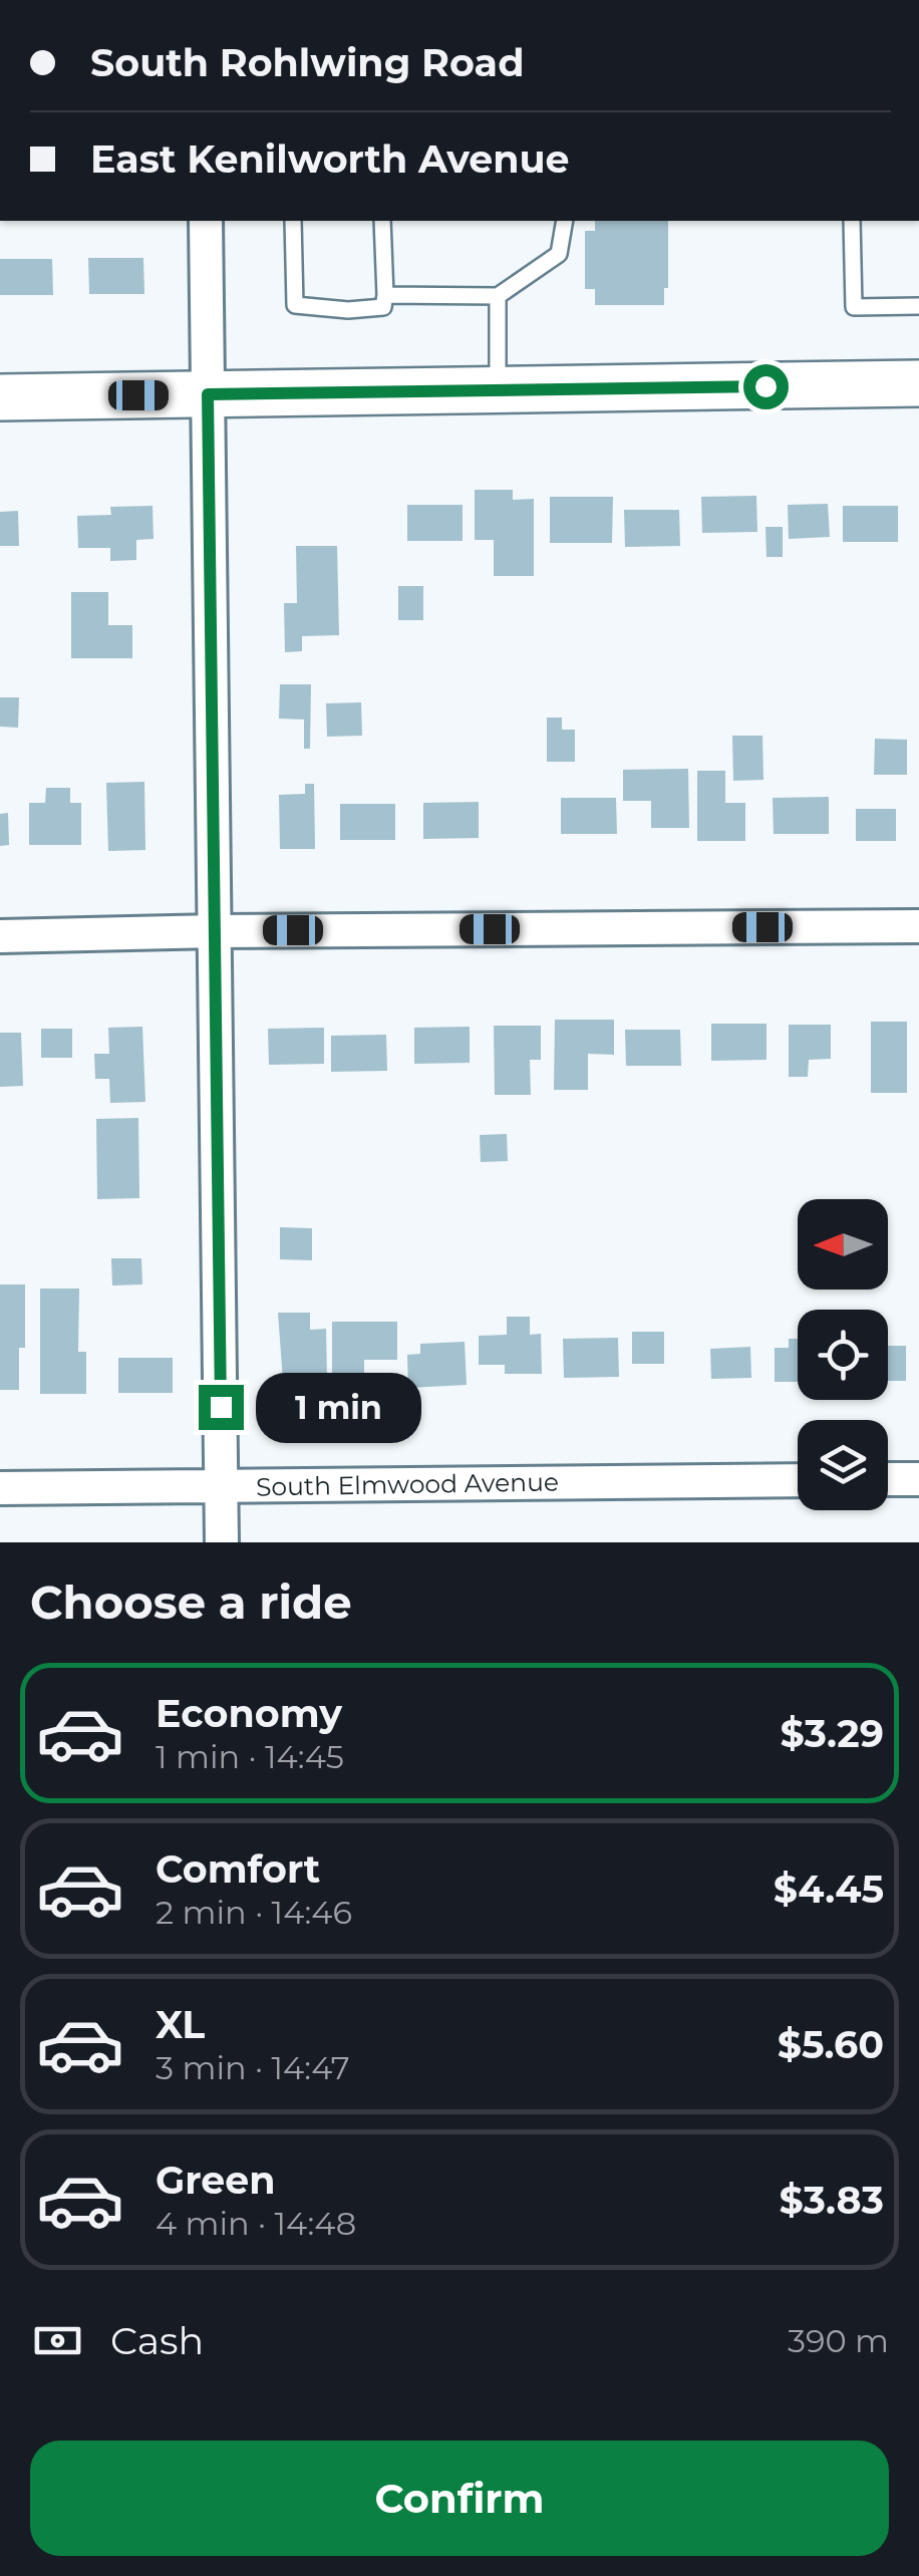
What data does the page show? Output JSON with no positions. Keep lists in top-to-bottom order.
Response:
{
  "streets": {
    "street": ["South Elmwood Avenue"]
  },
  "north": "left",
  "page": {
    "banner": ["South Rohlwing Road", "East Kenilworth Avenue"],
    "bubble": "1 min",
    "heading": "Choose a ride",
    "list": [
      {
        "name": "Economy",
        "note": "1 min · 14:45",
        "value": "$3.29"
      },
      {
        "name": "Comfort",
        "note": "2 min · 14:46",
        "value": "$4.45"
      },
      {
        "name": "XL",
        "note": "3 min · 14:47",
        "value": "$5.60"
      },
      {
        "name": "Green",
        "note": "4 min · 14:48",
        "value": "$3.83"
      }
    ],
    "pay": ["Cash", "390 m"],
    "buttons": "Confirm"
  }
}
